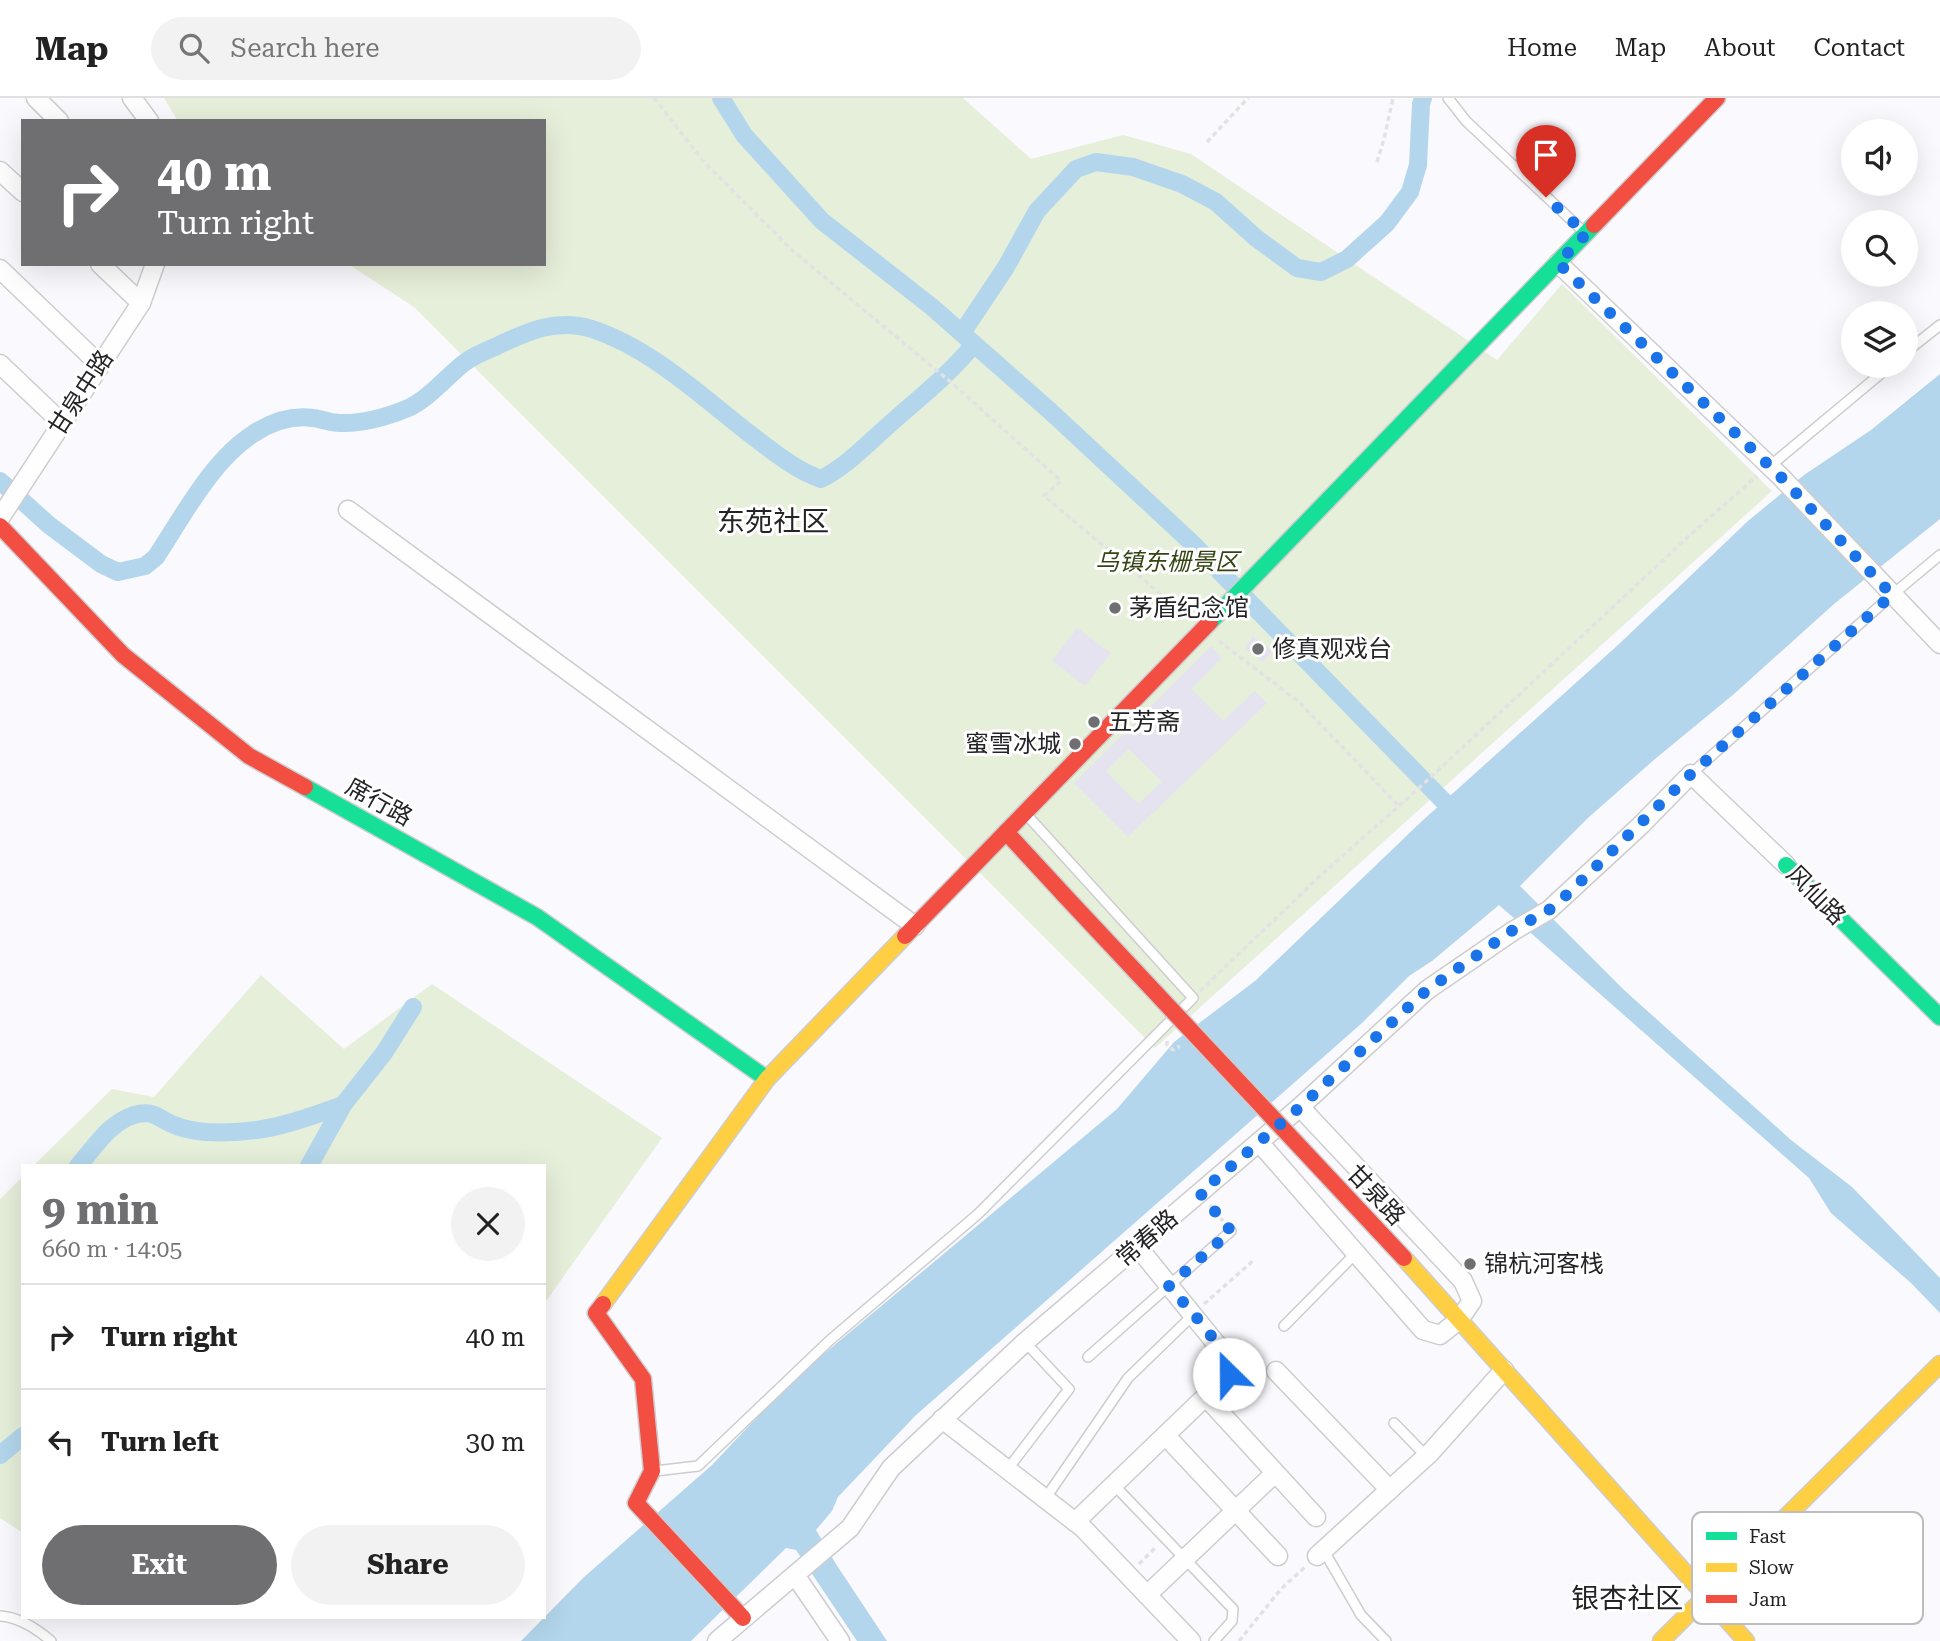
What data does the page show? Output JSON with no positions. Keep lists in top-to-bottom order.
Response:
{
  "streets": {
    "street": [
      "甘泉中路",
      "席行路",
      "风仙路",
      "甘泉路",
      "常春路"
    ]
  },
  "crossings": [
    ["风仙路", "常春路"]
  ],
  "districts": ["东苑社区", "银杏社区"],
  "parks": ["乌镇东栅景区"],
  "places": [
    "茅盾纪念馆",
    "修真观戏台",
    "五芳斋",
    "蜜雪冰城",
    "锦杭河客栈"
  ],
  "legend": ["Fast", "Slow", "Jam"],
  "page": {
    "header": "Map",
    "search": "Search here",
    "nav": [
      "Home",
      "Map",
      "About",
      "Contact"
    ],
    "turn": ["40 m", "Turn right"],
    "heading": ["9 min", "660 m · 14:05"],
    "list": [
      {
        "name": "Turn right",
        "value": "40 m"
      },
      {
        "name": "Turn left",
        "value": "30 m"
      }
    ],
    "buttons": ["Exit", "Share"]
  }
}
